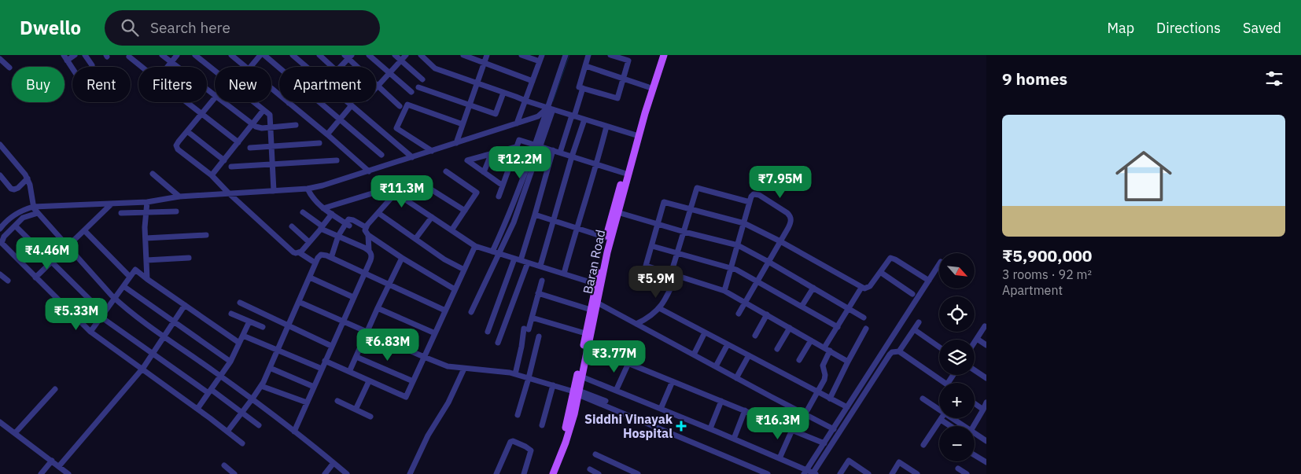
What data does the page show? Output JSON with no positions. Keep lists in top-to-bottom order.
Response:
{
  "streets": {
    "main road": ["Baran Road"]
  },
  "places": {
    "health": ["Siddhi Vinayak Hospital"]
  },
  "north": "bottom right",
  "page": {
    "header": "Dwello",
    "search": "Search here",
    "nav": ["Map", "Directions", "Saved"],
    "heading": "9 homes",
    "chip": [
      "Buy",
      "Rent",
      "Filters",
      "New",
      "Apartment"
    ],
    "list": [
      {
        "name": "₹5,900,000",
        "note": "3 rooms · 92 m² · Apartment"
      }
    ],
    "price": [
      "₹12.2M",
      "₹7.95M",
      "₹11.3M",
      "₹4.46M",
      "₹5.9M",
      "₹5.33M",
      "₹6.83M",
      "₹3.77M",
      "₹16.3M"
    ],
    "map_buttons": ["+", "−"]
  }
}
